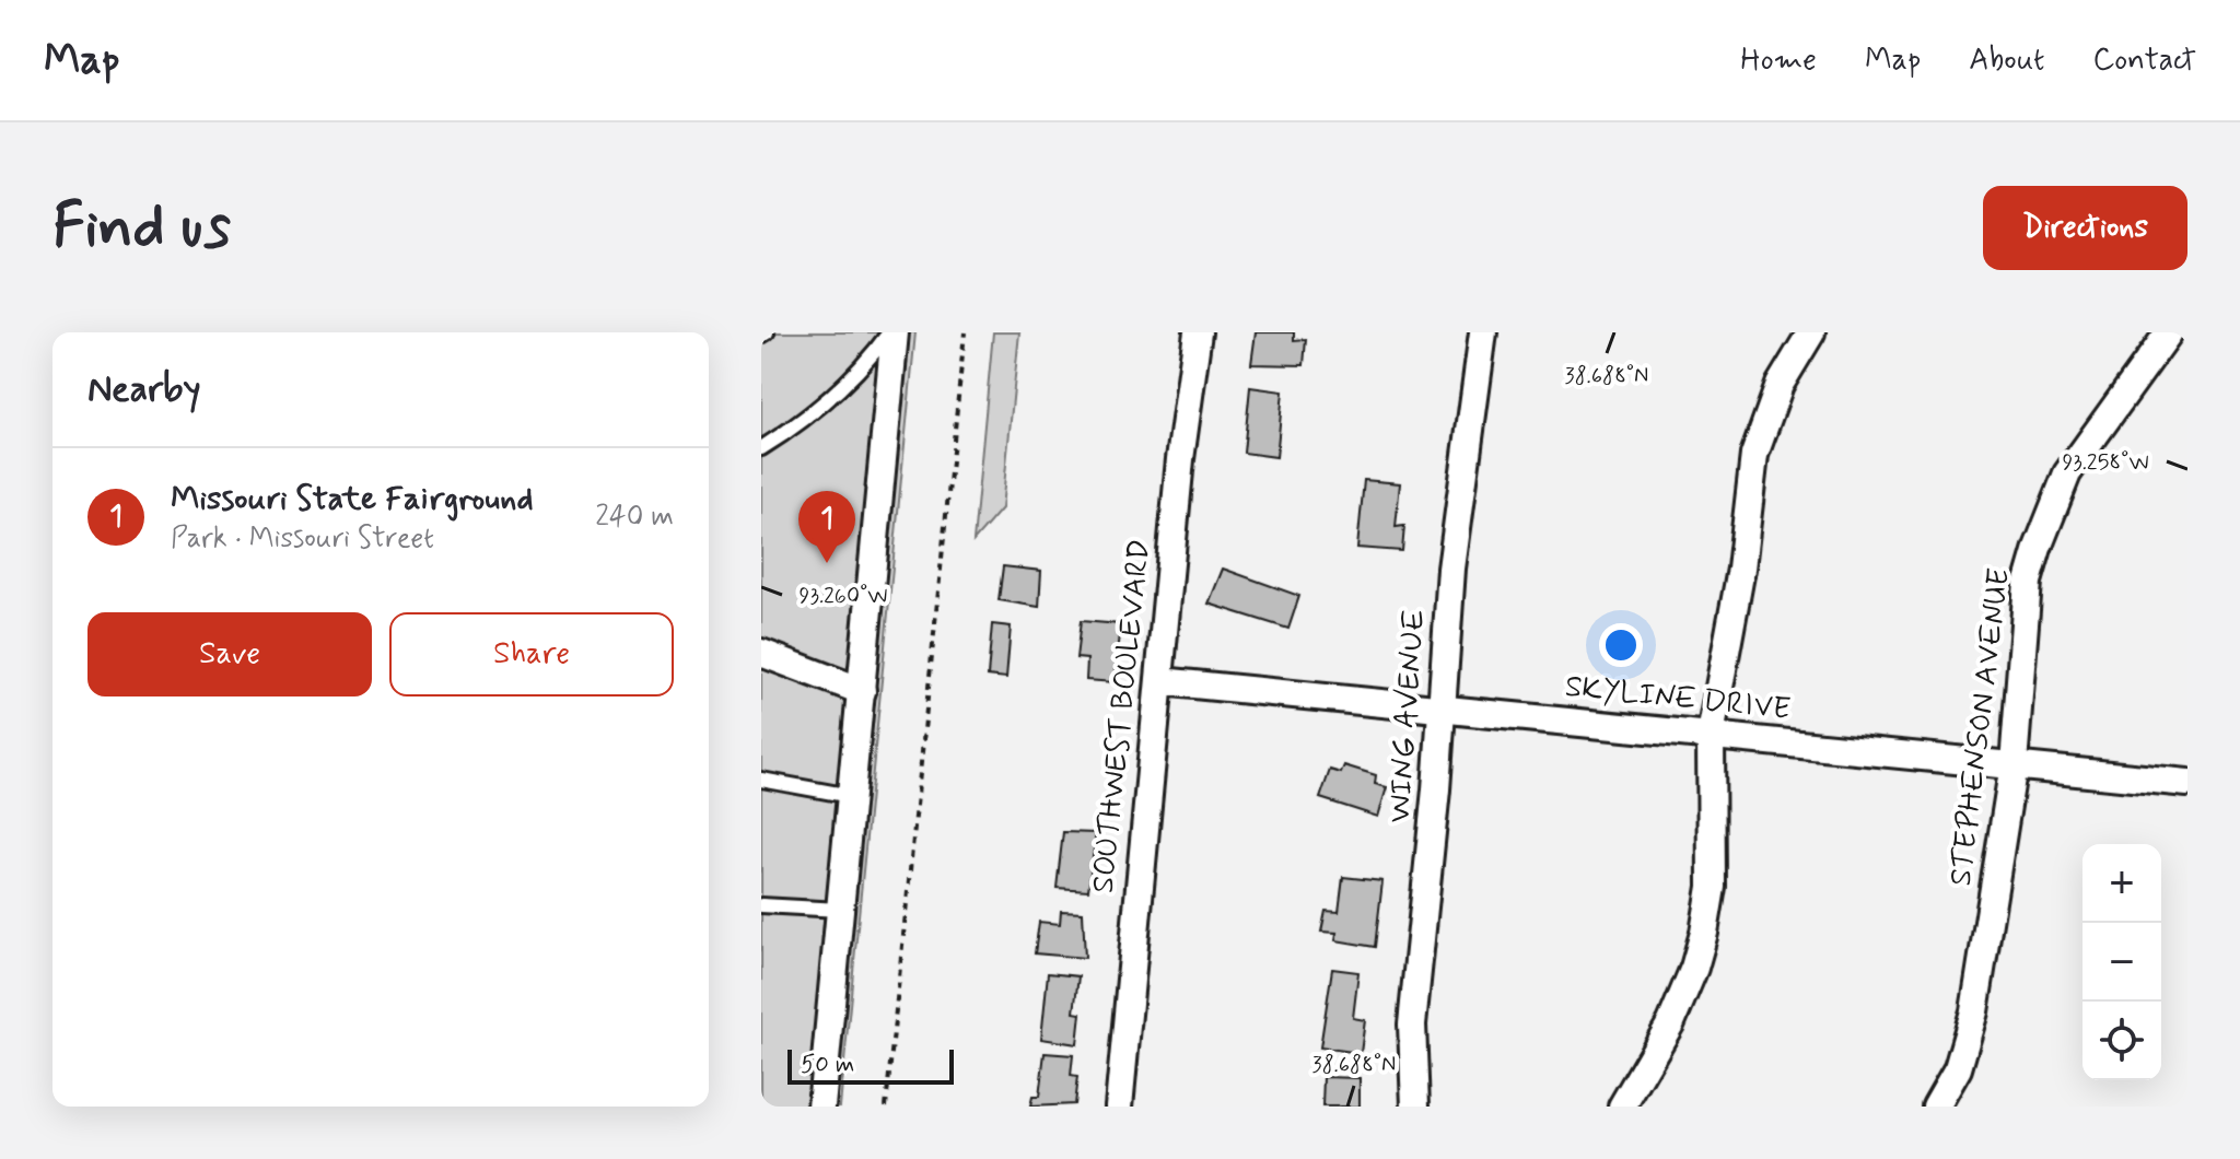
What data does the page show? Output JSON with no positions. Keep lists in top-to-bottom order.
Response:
{
  "streets": {
    "street": [
      "SKYLINE DRIVE",
      "SOUTHWEST BOULEVARD",
      "WING AVENUE",
      "STEPHENSON AVENUE"
    ]
  },
  "crossings": [
    ["SKYLINE DRIVE", "SOUTHWEST BOULEVARD"],
    ["SKYLINE DRIVE", "WING AVENUE"],
    ["SKYLINE DRIVE", "STEPHENSON AVENUE"]
  ],
  "scale_bar": "50 m",
  "page": {
    "header": "Map",
    "nav": [
      "Home",
      "Map",
      "About",
      "Contact"
    ],
    "buttons": [
      "Directions",
      ["Save", "Share"]
    ],
    "title": "Find us",
    "heading": "Nearby",
    "list": [
      {
        "mark": "1",
        "name": "Missouri State Fairground",
        "note": "Park · Missouri Street",
        "value": "240 m"
      }
    ],
    "pins": "1",
    "map_buttons": ["+", "−"],
    "scale": "50 m"
  },
  "coordinates": ["38.688°N", "93.258°W", "93.260°W"]
}
